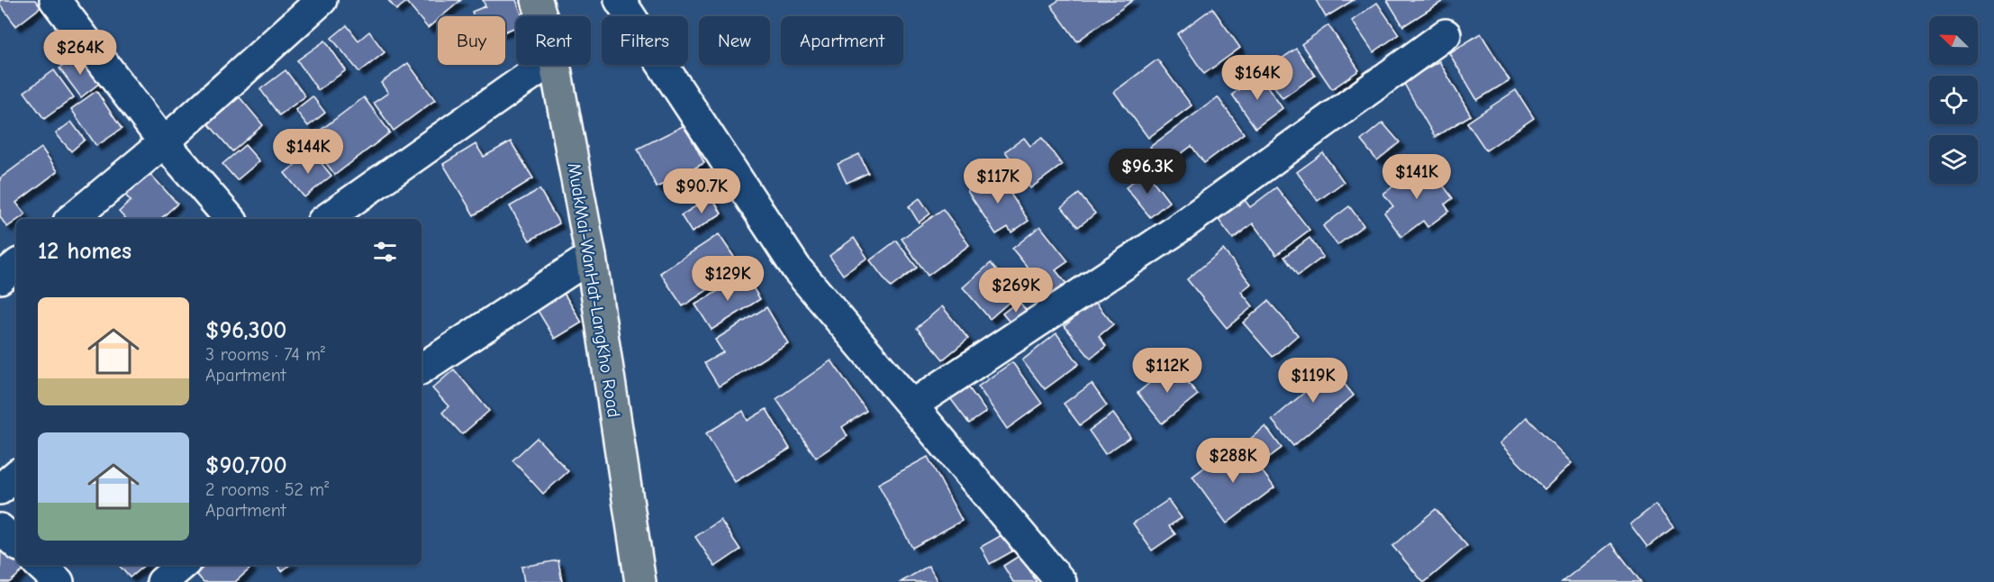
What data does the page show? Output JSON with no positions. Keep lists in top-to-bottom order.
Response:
{
  "streets": {
    "main road": ["MuakMai-WanHat-LangKho Road"]
  },
  "north": "top left",
  "page": {
    "chip": [
      "Buy",
      "Rent",
      "Filters",
      "New",
      "Apartment"
    ],
    "price": [
      "$264K",
      "$164K",
      "$144K",
      "$96.3K",
      "$141K",
      "$117K",
      "$90.7K",
      "$129K",
      "$269K",
      "$112K",
      "$119K",
      "$288K"
    ],
    "heading": "12 homes",
    "list": [
      {
        "name": "$96,300",
        "note": "3 rooms · 74 m² · Apartment"
      },
      {
        "name": "$90,700",
        "note": "2 rooms · 52 m² · Apartment"
      }
    ]
  }
}
